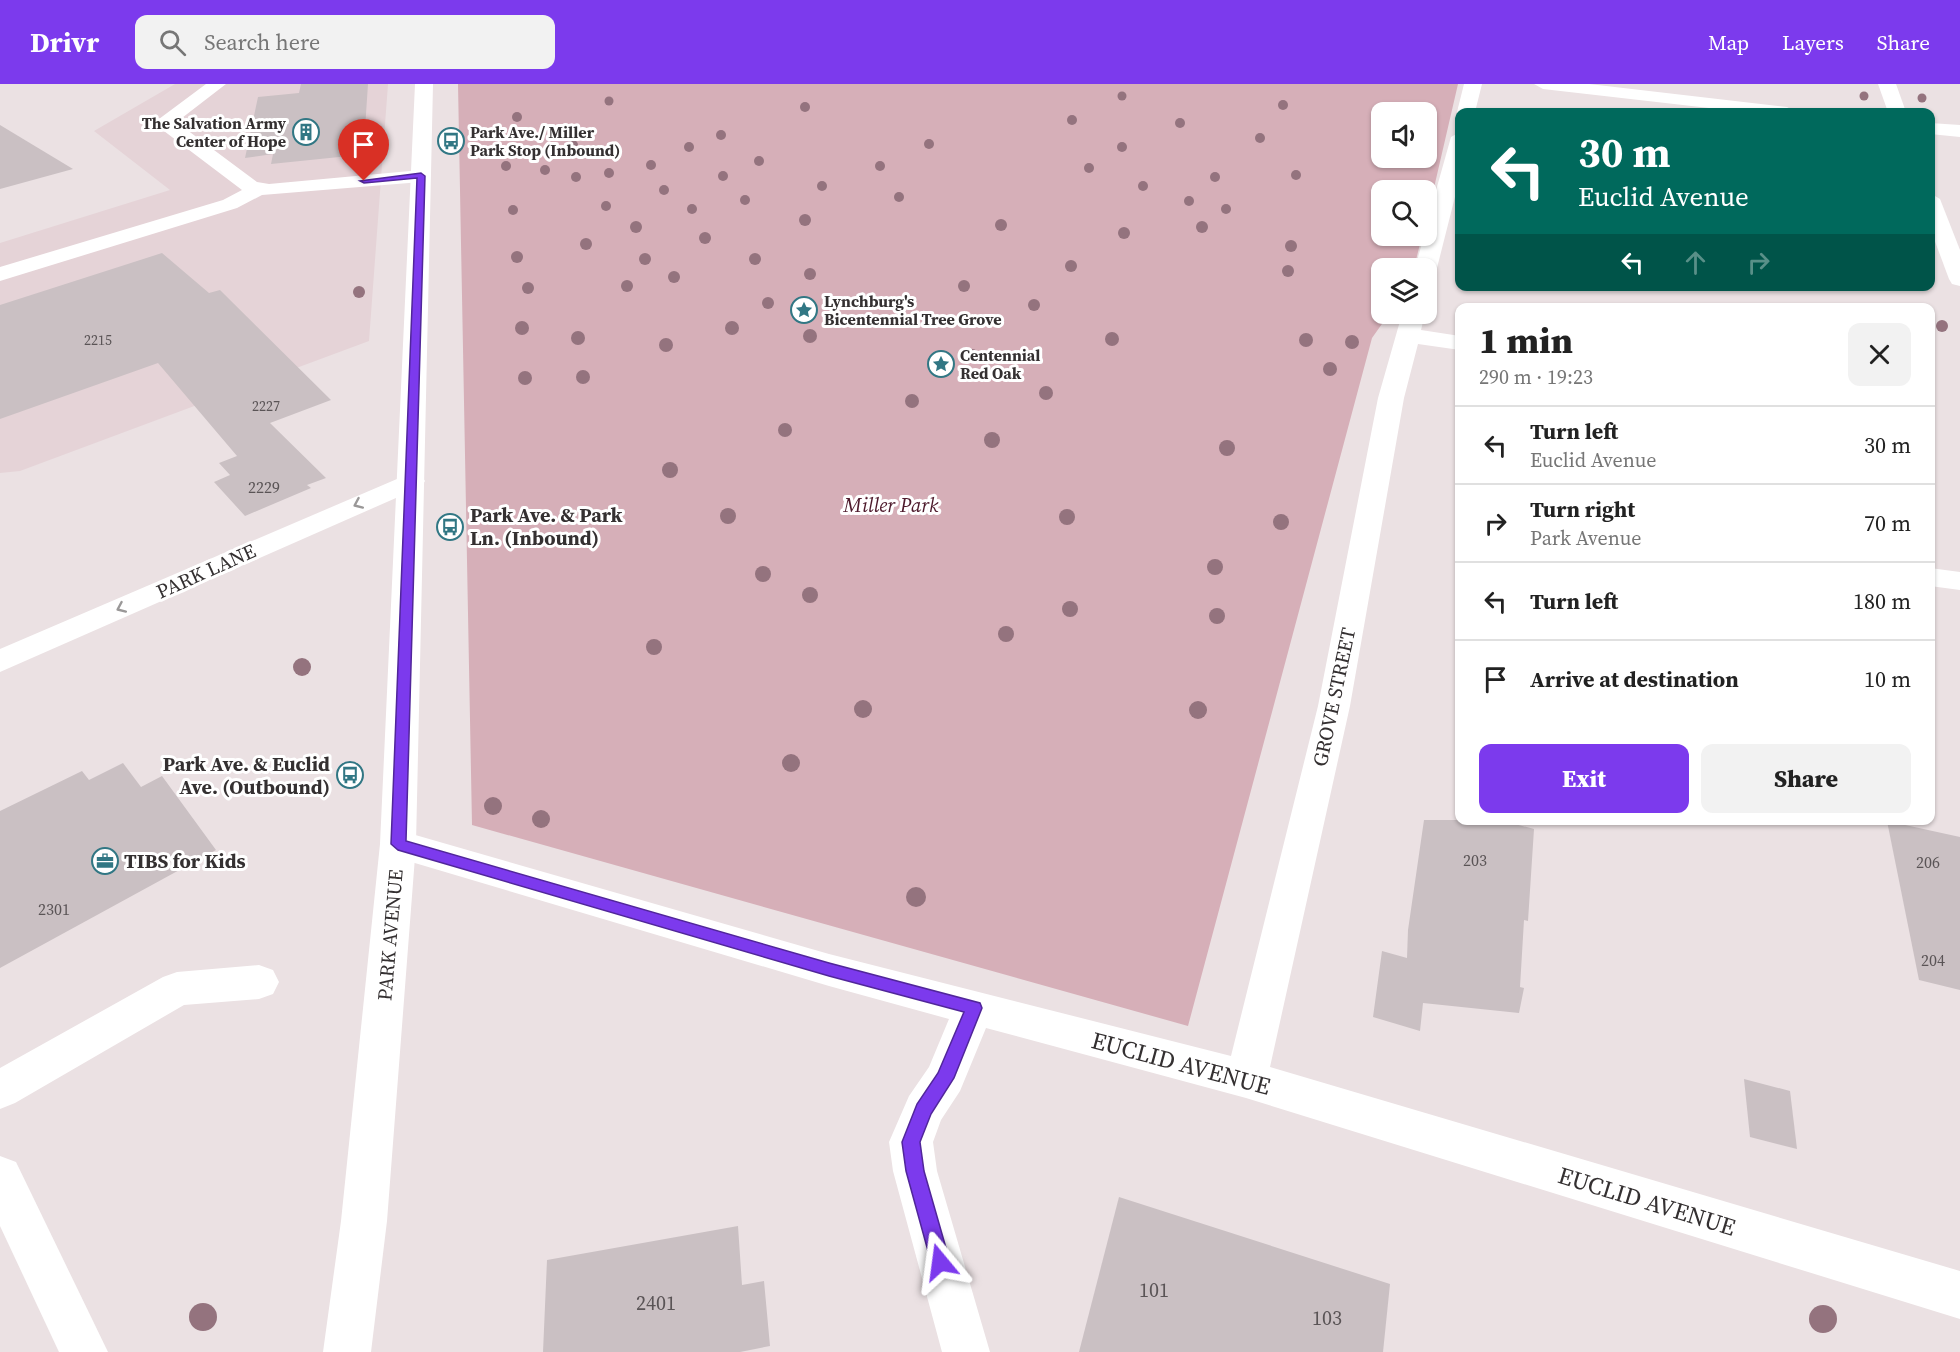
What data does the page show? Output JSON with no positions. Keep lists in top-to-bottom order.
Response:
{
  "streets": {
    "street": [
      "PARK LANE",
      "GROVE STREET",
      "PARK AVENUE",
      "EUCLID AVENUE"
    ]
  },
  "crossings": [
    ["PARK LANE", "PARK AVENUE"],
    ["GROVE STREET", "EUCLID AVENUE"],
    ["PARK AVENUE", "EUCLID AVENUE"]
  ],
  "one_way": ["PARK LANE"],
  "parks": ["Miller Park"],
  "places": {
    "building": ["The Salvation Army Center of Hope"],
    "bus stop": ["Park Ave./ Miller Park Stop (Inbound)", "Park Ave. & Park Ln. (Inbound)", "Park Ave. & Euclid Ave. (Outbound)"],
    "place": ["Lynchburg's Bicentennial Tree Grove", "Centennial Red Oak"],
    "office": ["TIBS for Kids"]
  },
  "house_numbers": [
    "2215",
    "2227",
    "2229",
    "203",
    "206",
    "2301",
    "204",
    "101",
    "2401",
    "103"
  ],
  "page": {
    "header": "Drivr",
    "search": "Search here",
    "nav": ["Map", "Layers", "Share"],
    "turn": ["30 m", "Euclid Avenue"],
    "heading": ["1 min", "290 m · 19:23"],
    "list": [
      {
        "name": "Turn left",
        "note": "Euclid Avenue",
        "value": "30 m"
      },
      {
        "name": "Turn right",
        "note": "Park Avenue",
        "value": "70 m"
      },
      {
        "name": "Turn left",
        "value": "180 m"
      },
      {
        "name": "Arrive at destination",
        "value": "10 m"
      }
    ],
    "buttons": ["Exit", "Share"]
  }
}
